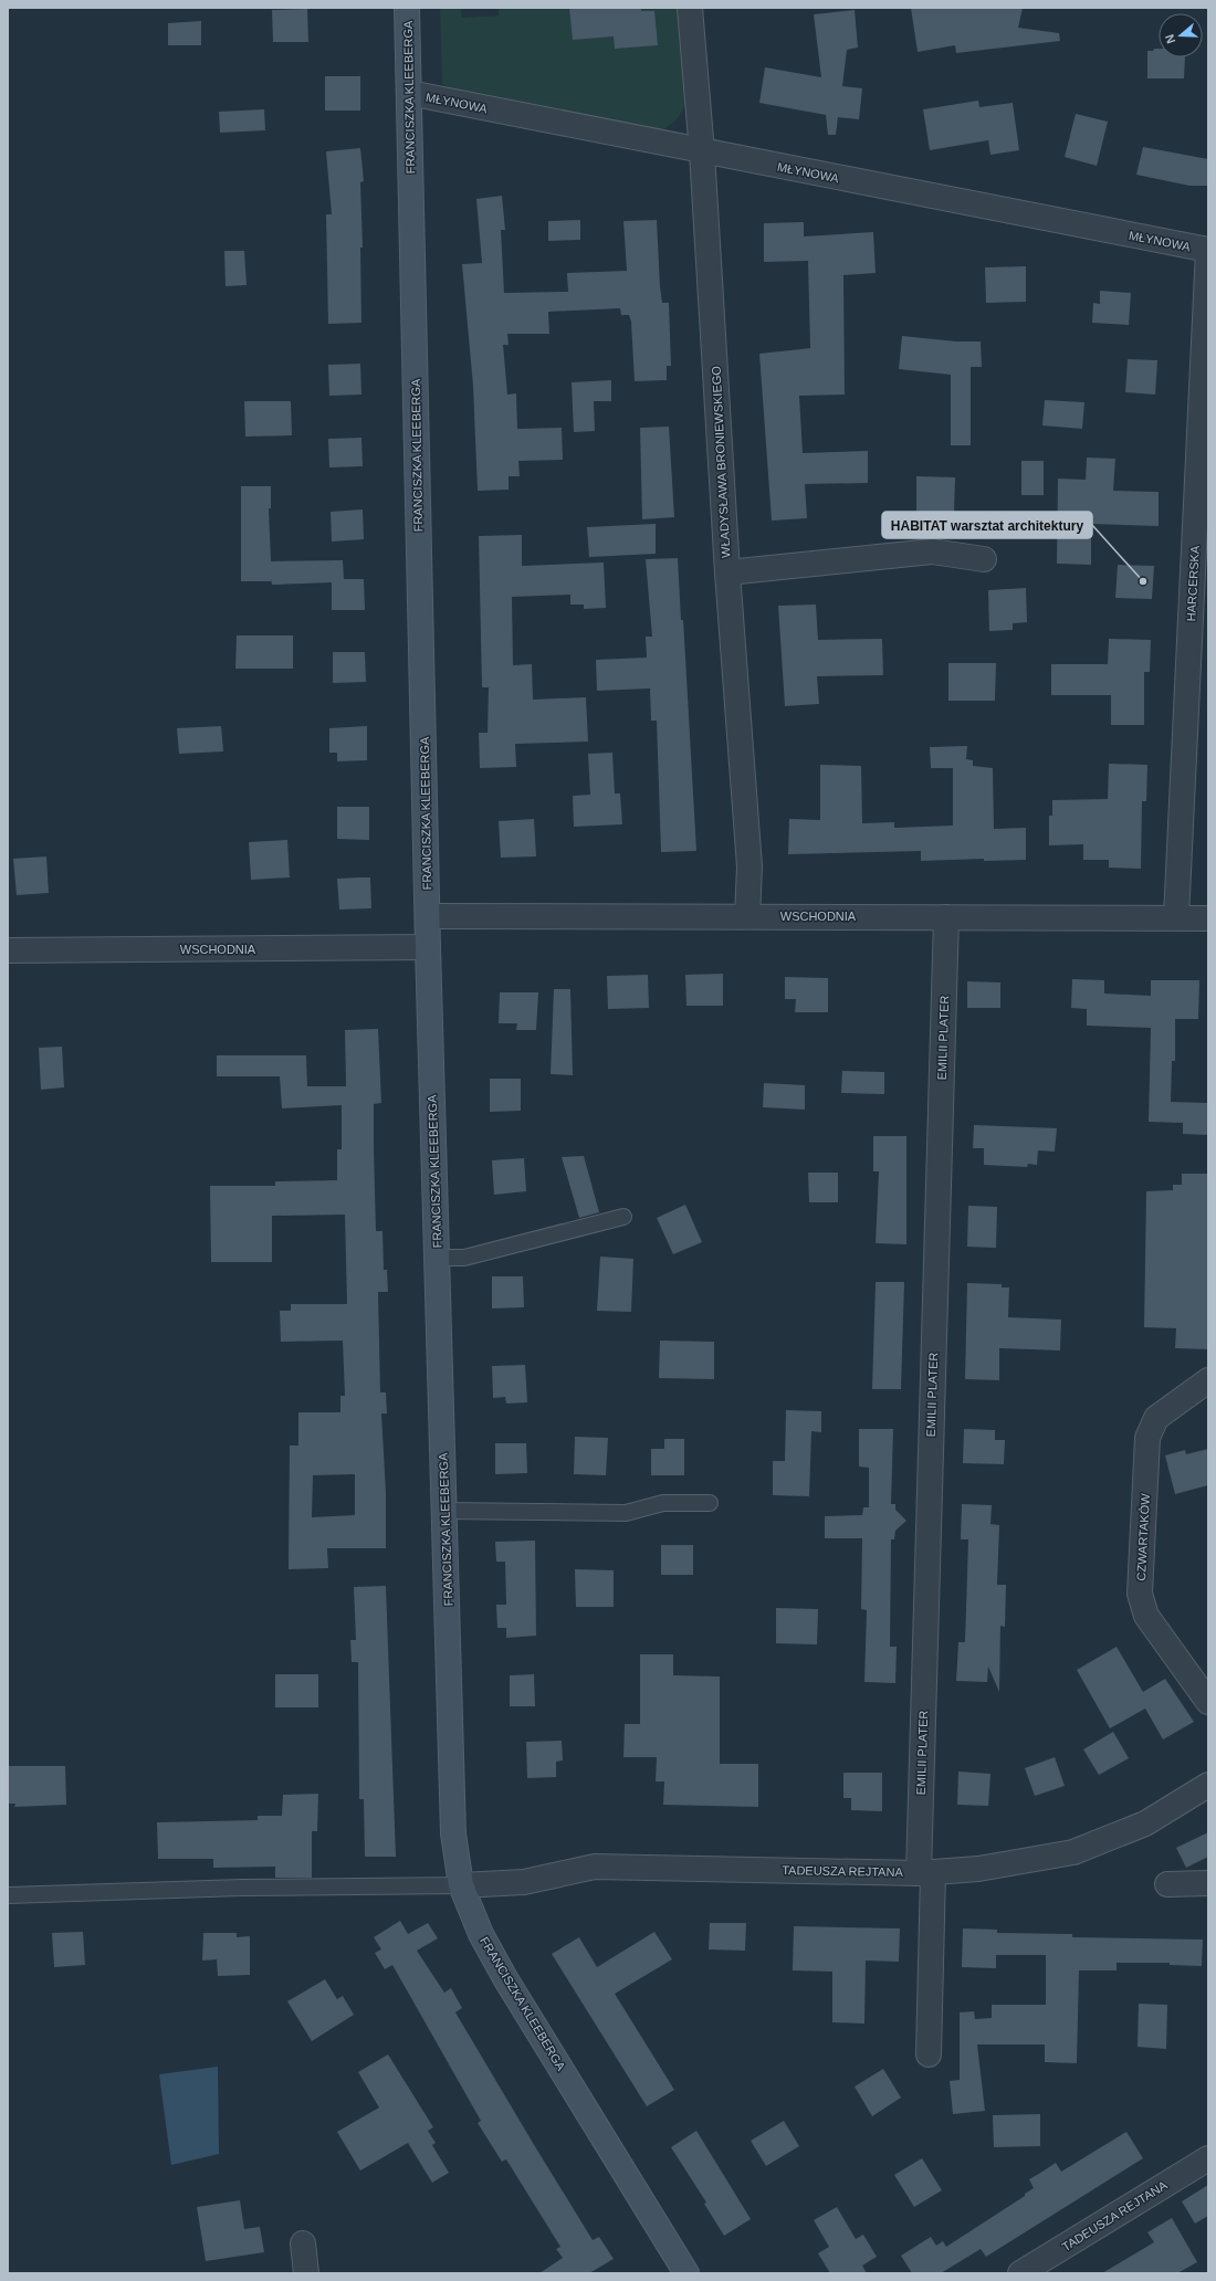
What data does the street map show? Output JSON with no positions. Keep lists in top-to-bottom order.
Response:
{
  "streets": {
    "street": [
      "FRANCISZKA KLEEBERGA",
      "MŁYNOWA",
      "WŁADYSŁAWA BRONIEWSKIEGO",
      "HARCERSKA",
      "WSCHODNIA",
      "EMILII PLATER",
      "CZWARTAKÓW",
      "TADEUSZA REJTANA"
    ]
  },
  "crossings": [
    ["FRANCISZKA KLEEBERGA", "MŁYNOWA"],
    ["FRANCISZKA KLEEBERGA", "WSCHODNIA"],
    ["FRANCISZKA KLEEBERGA", "TADEUSZA REJTANA"],
    ["MŁYNOWA", "WŁADYSŁAWA BRONIEWSKIEGO"],
    ["MŁYNOWA", "HARCERSKA"],
    ["WŁADYSŁAWA BRONIEWSKIEGO", "WSCHODNIA"],
    ["HARCERSKA", "WSCHODNIA"],
    ["WSCHODNIA", "EMILII PLATER"],
    ["EMILII PLATER", "TADEUSZA REJTANA"]
  ],
  "places": ["HABITAT warsztat architektury"],
  "north": "left"
}
